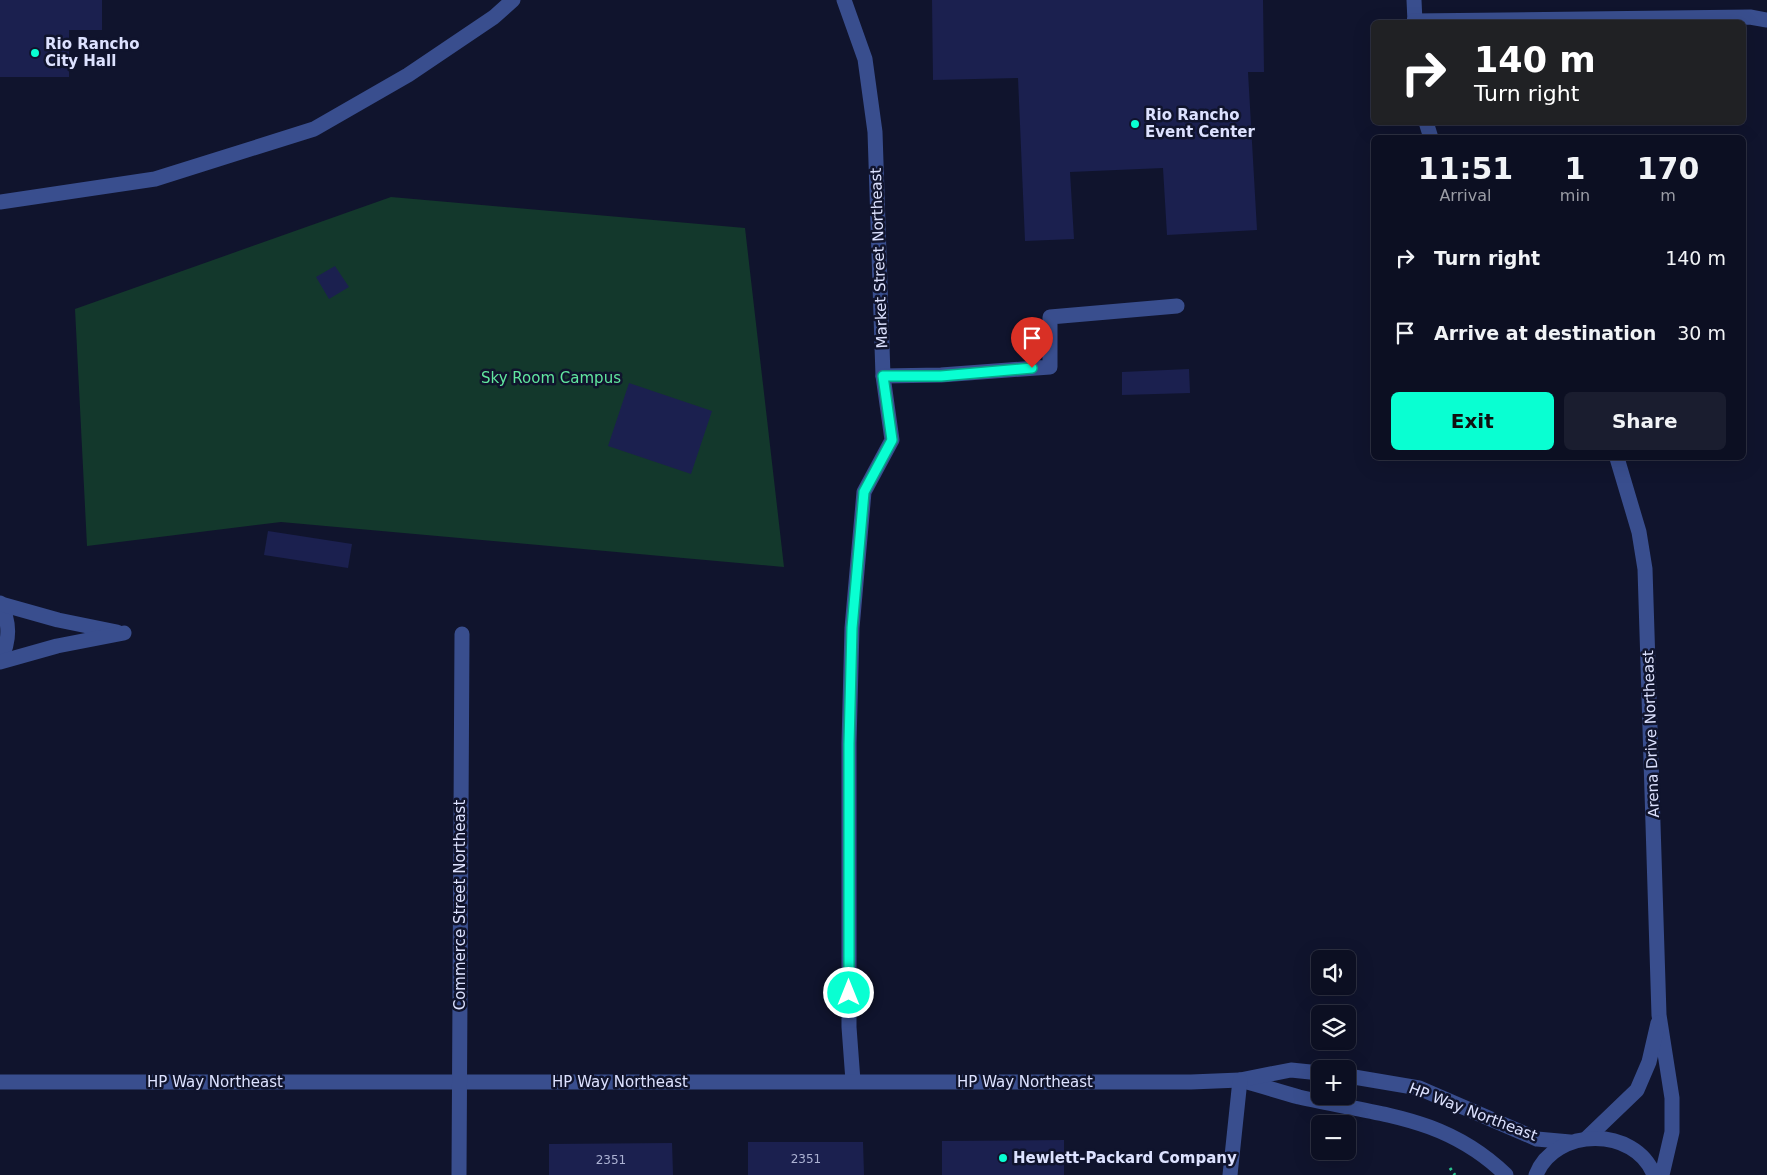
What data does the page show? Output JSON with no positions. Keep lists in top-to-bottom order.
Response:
{
  "streets": {
    "street": [
      "Market Street Northeast",
      "Arena Drive Northeast",
      "Commerce Street Northeast",
      "HP Way Northeast"
    ]
  },
  "crossings": [
    ["Market Street Northeast", "HP Way Northeast"],
    ["Commerce Street Northeast", "HP Way Northeast"]
  ],
  "parks": ["Sky Room Campus"],
  "places": ["Rio Rancho City Hall", "Rio Rancho Event Center", "Hewlett-Packard Company"],
  "house_numbers": ["2351", "2351"],
  "page": {
    "turn": ["140 m", "Turn right"],
    "eta": [
      "11:51",
      "Arrival",
      "1",
      "min",
      "170",
      "m"
    ],
    "list": [
      {
        "name": "Turn right",
        "value": "140 m"
      },
      {
        "name": "Arrive at destination",
        "value": "30 m"
      }
    ],
    "buttons": ["Exit", "Share"],
    "map_buttons": ["+", "−"]
  }
}
